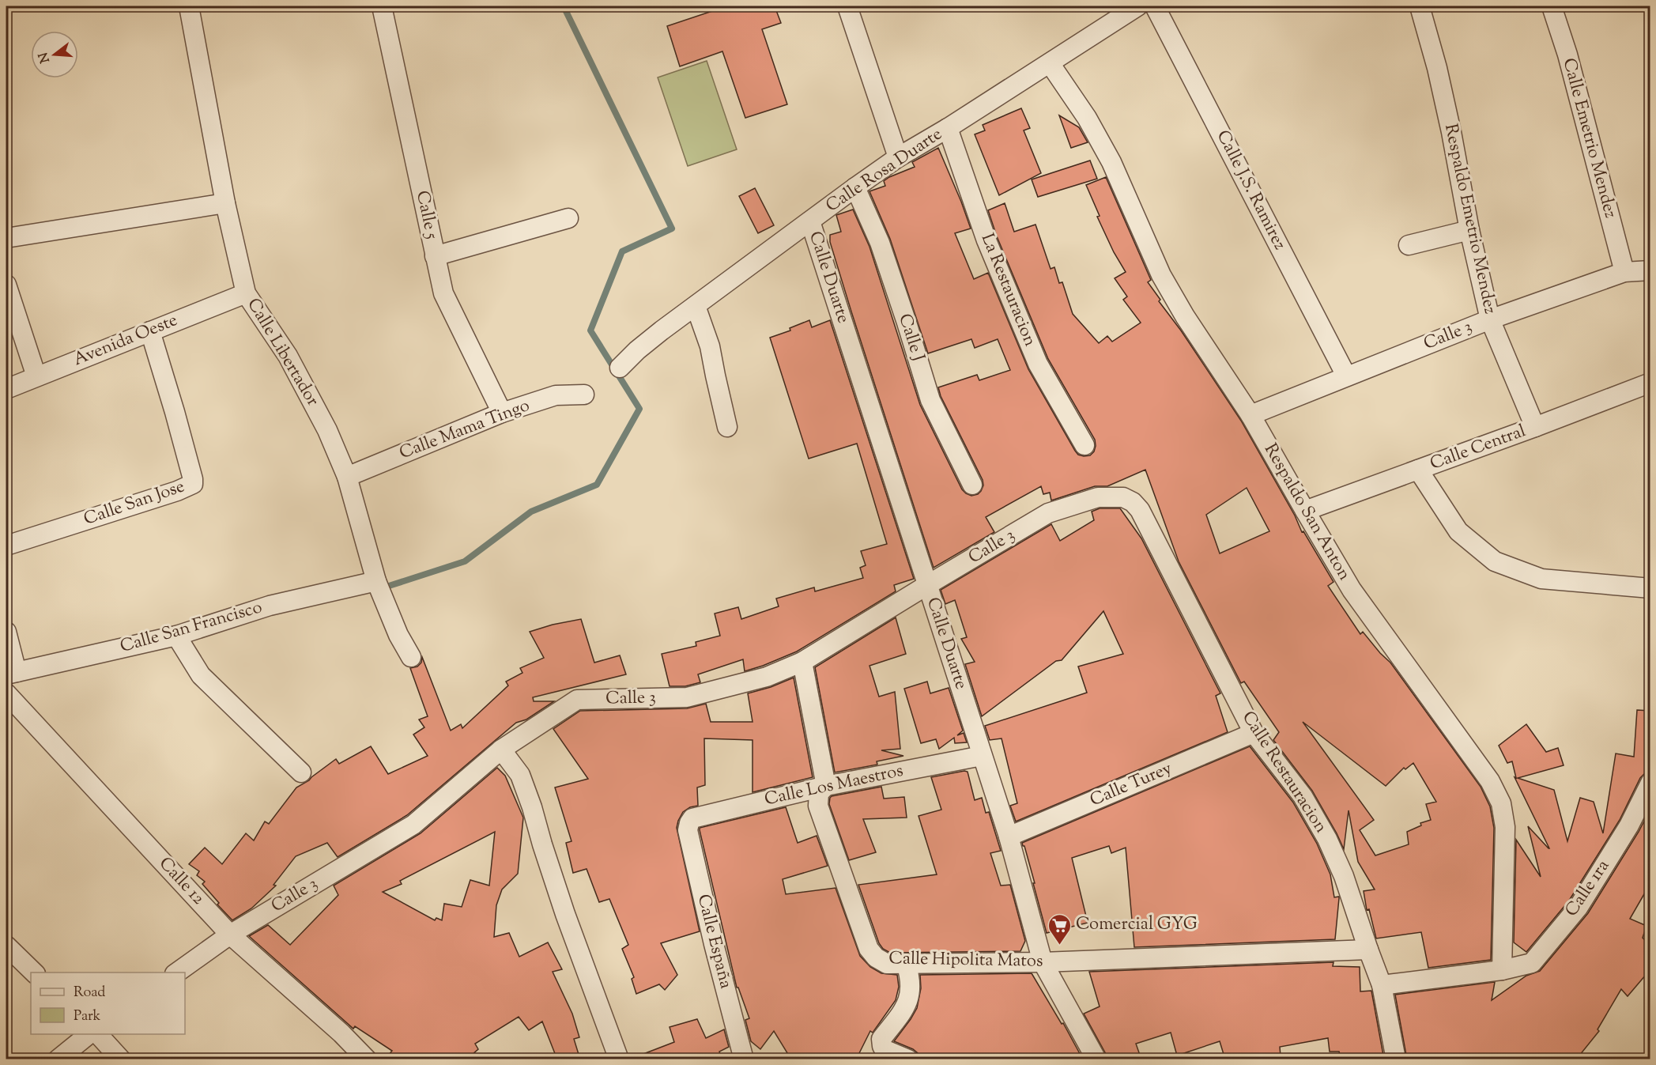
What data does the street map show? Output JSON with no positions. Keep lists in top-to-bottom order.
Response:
{
  "streets": {
    "street": [
      "Calle Emetrio Mendez",
      "Calle Rosa Duarte",
      "Calle J.S. Ramirez",
      "Calle 5",
      "Respaldo Emetrio Mendez",
      "Calle Duarte",
      "La Restauracion",
      "Calle 3",
      "Calle J",
      "Avenida Oeste",
      "Calle Libertador",
      "Calle Mama Tingo",
      "Calle Central",
      "Calle San Jose",
      "Respaldo San Anton",
      "Calle San Francisco",
      "Calle Restauracion",
      "Calle Turey",
      "Calle Los Maestros",
      "Calle 12",
      "Calle 1ra",
      "Calle España",
      "Calle Hipolita Matos"
    ]
  },
  "crossings": [
    ["Calle Emetrio Mendez", "Calle 3"],
    ["Calle Rosa Duarte", "Calle Duarte"],
    ["Calle Rosa Duarte", "La Restauracion"],
    ["Calle Rosa Duarte", "Calle J"],
    ["Calle Rosa Duarte", "Respaldo San Anton"],
    ["Calle J.S. Ramirez", "Calle 3"],
    ["Calle 5", "Calle Mama Tingo"],
    ["Respaldo Emetrio Mendez", "Calle 3"],
    ["Respaldo Emetrio Mendez", "Calle Central"],
    ["Calle Duarte", "Calle 3"],
    ["Calle Duarte", "Calle Turey"],
    ["Calle Duarte", "Calle Los Maestros"],
    ["Calle Duarte", "Calle Hipolita Matos"],
    ["Calle 3", "Respaldo San Anton"],
    ["Calle 3", "Calle Restauracion"],
    ["Calle 3", "Calle 12"],
    ["Avenida Oeste", "Calle Libertador"],
    ["Avenida Oeste", "Calle San Jose"],
    ["Calle Libertador", "Calle Mama Tingo"],
    ["Calle Libertador", "Calle San Francisco"],
    ["Calle Central", "Respaldo San Anton"],
    ["Respaldo San Anton", "Calle 1ra"],
    ["Calle Restauracion", "Calle Turey"],
    ["Calle Restauracion", "Calle Hipolita Matos"],
    ["Calle Los Maestros", "Calle España"],
    ["Calle Los Maestros", "Calle Hipolita Matos"]
  ],
  "places": {
    "supermarket": ["Comercial GYG"]
  },
  "legend": ["Road", "Park"],
  "north": "left"
}
